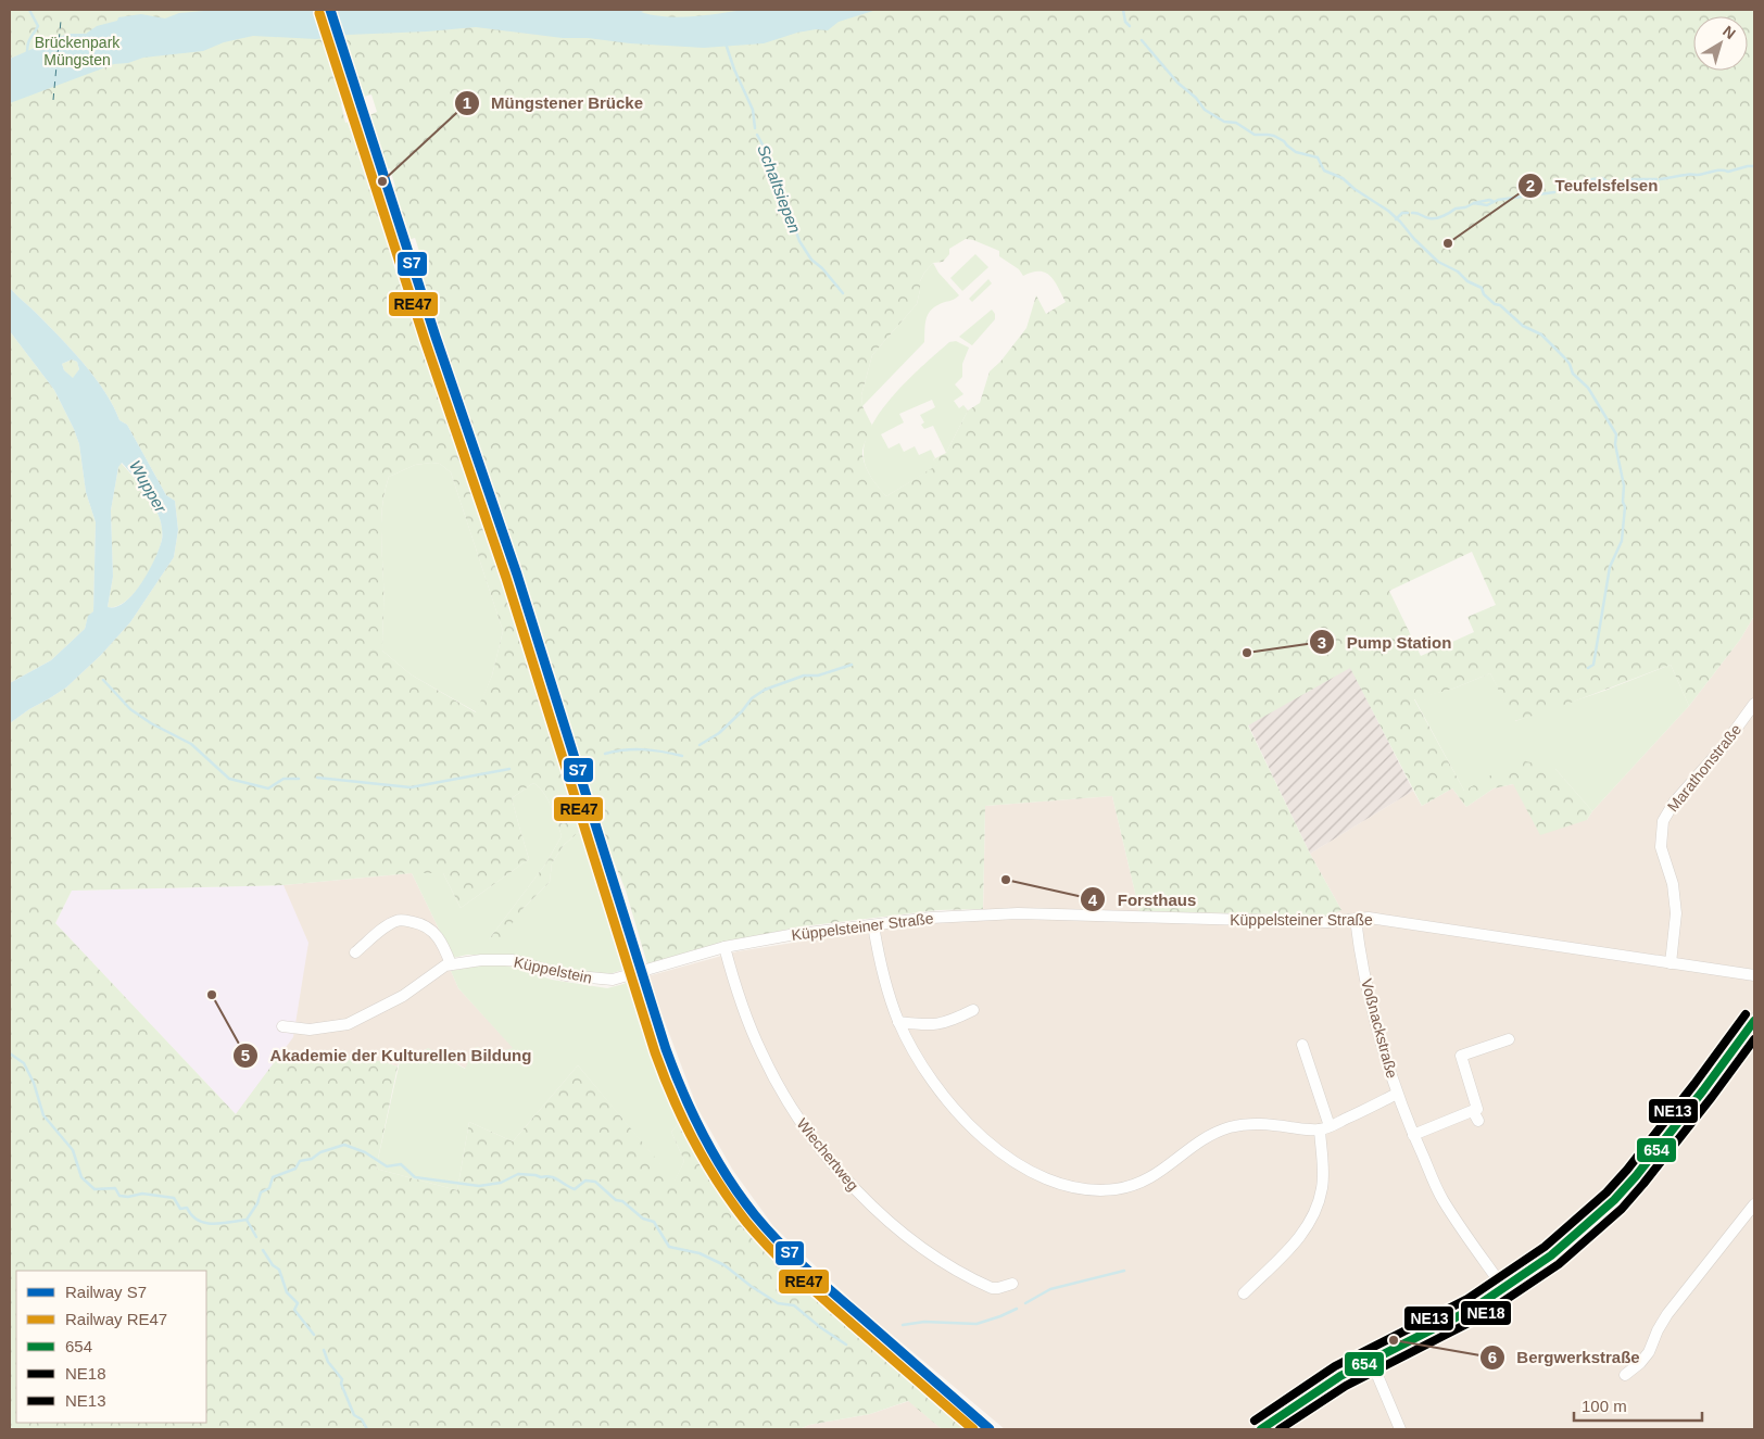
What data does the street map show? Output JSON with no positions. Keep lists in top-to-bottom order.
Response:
{
  "streets": {
    "street": [
      "Marathonstraße",
      "Küppelsteiner Straße",
      "Küppelstein",
      "Voßnackstraße",
      "Wiechertweg"
    ]
  },
  "crossings": [
    ["Marathonstraße", "Küppelsteiner Straße"],
    ["Küppelsteiner Straße", "Küppelstein"],
    ["Küppelsteiner Straße", "Voßnackstraße"],
    ["Küppelsteiner Straße", "Wiechertweg"]
  ],
  "water": ["Schaltsiepen", "Wupper"],
  "parks": ["Brückenpark Müngsten"],
  "places": [
    "Müngstener Brücke",
    "Teufelsfelsen",
    "Pump Station",
    "Forsthaus",
    "Akademie der Kulturellen Bildung",
    "Bergwerkstraße"
  ],
  "lines": [
    "rail line S7",
    "rail line RE47",
    "transit line NE13",
    "transit line 654",
    "transit line NE18"
  ],
  "legend": [
    "Railway S7",
    "Railway RE47",
    "654",
    "NE18",
    "NE13"
  ],
  "scale_bar": "100 m",
  "north": "top right"
}
